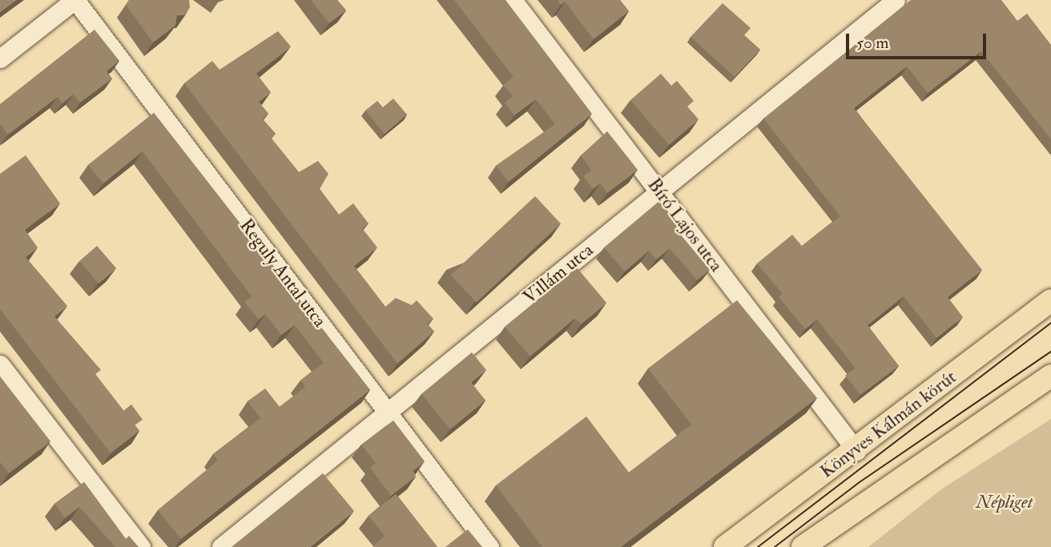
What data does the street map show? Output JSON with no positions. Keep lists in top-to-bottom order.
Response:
{
  "streets": {
    "main road": ["Könyves Kálmán körút"],
    "street": ["Bíró Lajos utca", "Reguly Antal utca", "Villám utca"]
  },
  "crossings": [
    ["Bíró Lajos utca", "Villám utca"],
    ["Bíró Lajos utca", "Könyves Kálmán körút"],
    ["Reguly Antal utca", "Villám utca"]
  ],
  "parks": ["Népliget"],
  "scale_bar": "50 m"
}
